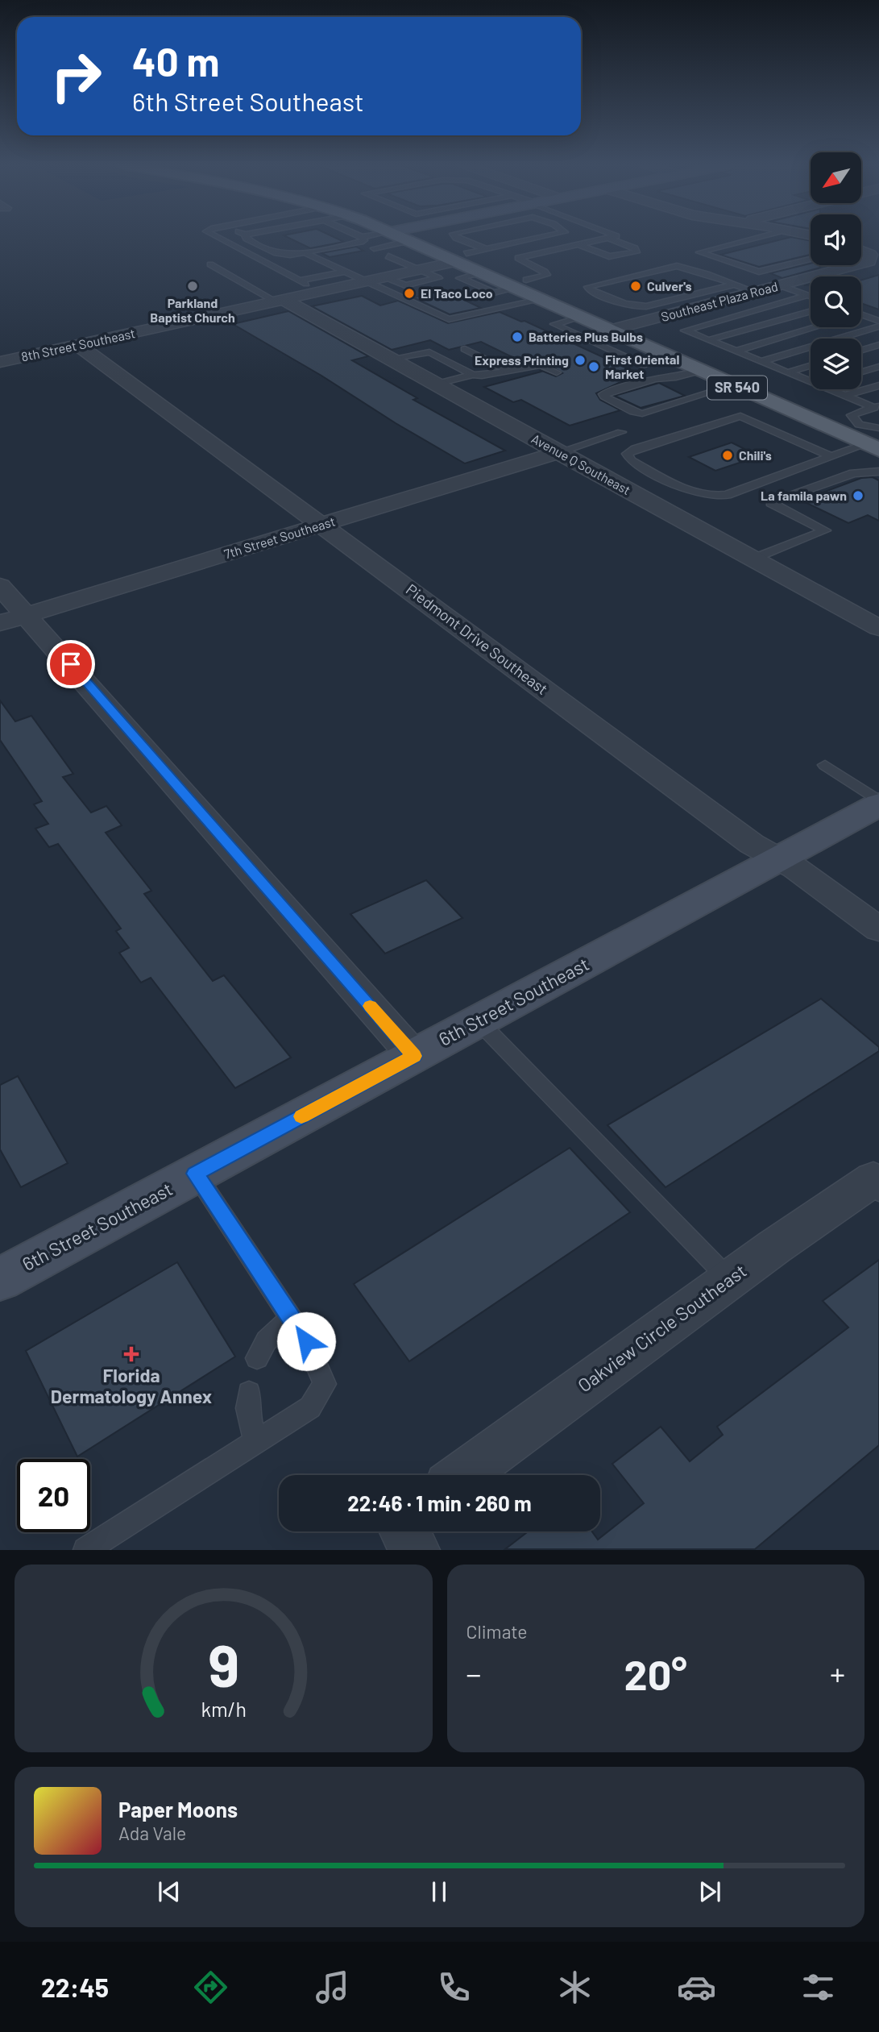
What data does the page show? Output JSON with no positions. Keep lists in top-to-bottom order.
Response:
{
  "streets": {
    "main road": ["SR 540"],
    "street": [
      "Southeast Plaza Road",
      "8th Street Southeast",
      "Avenue Q Southeast",
      "7th Street Southeast",
      "Piedmont Drive Southeast",
      "6th Street Southeast",
      "Oakview Circle Southeast"
    ]
  },
  "crossings": [
    ["Southeast Plaza Road", "SR 540"],
    ["8th Street Southeast", "SR 540"],
    ["8th Street Southeast", "Avenue Q Southeast"],
    ["8th Street Southeast", "Piedmont Drive Southeast"],
    ["Avenue Q Southeast", "7th Street Southeast"],
    ["7th Street Southeast", "Piedmont Drive Southeast"],
    ["Piedmont Drive Southeast", "6th Street Southeast"]
  ],
  "places": {
    "other": [
      "Parkland Baptist Church",
      "Culver's",
      "El Taco Loco",
      "Batteries Plus Bulbs",
      "Express Printing",
      "First Oriental Market",
      "Chili's",
      "La famila pawn"
    ],
    "health": ["Florida Dermatology Annex"]
  },
  "north": "bottom left",
  "page": {
    "turn": ["40 m", "6th Street Southeast"],
    "limit": "20",
    "trip": "22:46 · 1 min · 260 m",
    "tile": "Climate",
    "heat": ["−", "20°", "+"],
    "song": ["Paper Moons", "Ada Vale"],
    "tabs": "22:45",
    "gauge": ["9", "km/h"]
  }
}
